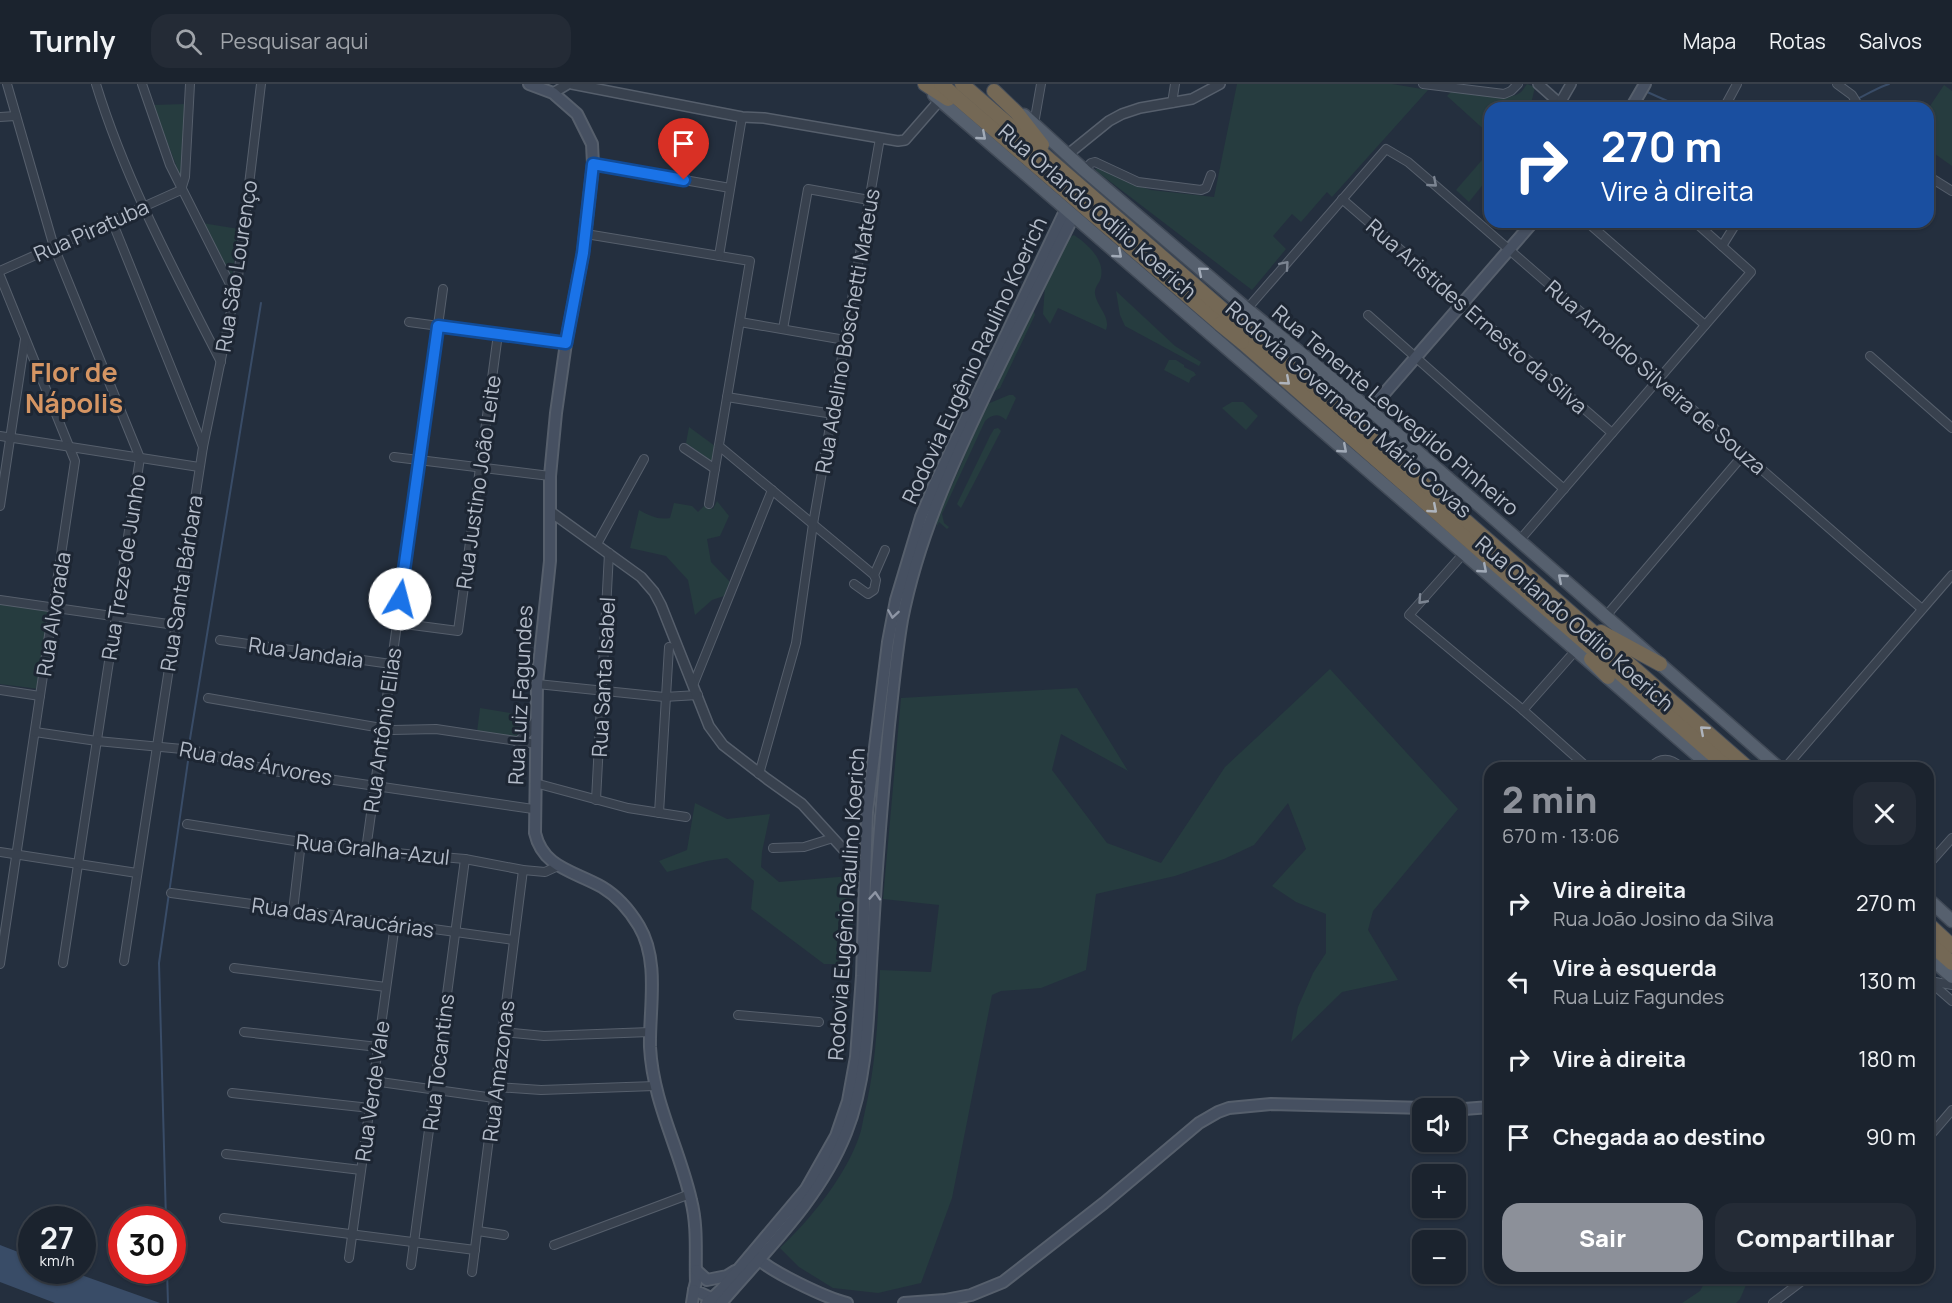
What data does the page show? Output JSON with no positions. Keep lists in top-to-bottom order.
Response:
{
  "streets": {
    "highway": ["Rodovia Governador Mário Covas"],
    "main road": [
      "Rua Orlando Odílio Koerich",
      "Rodovia Eugênio Raulino Koerich",
      "Rua Tenente Leovegildo Pinheiro",
      "Rua Luiz Fagundes"
    ],
    "street": [
      "Rua Piratuba",
      "Rua São Lourenço",
      "Rua Aristides Ernesto da Silva",
      "Rua Adelino Boschetti Mateus",
      "Rua Arnoldo Silveira de Souza",
      "Rua Justino João Leite",
      "Rua Treze de Junho",
      "Rua Santa Bárbara",
      "Rua Alvorada",
      "Rua Jandaia",
      "Rua Santa Isabel",
      "Rua Antônio Elias",
      "Rua das Árvores",
      "Rua Gralha-Azul",
      "Rua das Araucárias",
      "Rua Tocantins",
      "Rua Amazonas",
      "Rua Verde Vale"
    ]
  },
  "crossings": [
    ["Rua Orlando Odílio Koerich", "Rodovia Eugênio Raulino Koerich"],
    ["Rua Piratuba", "Rua Treze de Junho"],
    ["Rua São Lourenço", "Rua Santa Bárbara"],
    ["Rua Aristides Ernesto da Silva", "Rua Arnoldo Silveira de Souza"],
    ["Rua Justino João Leite", "Rua Antônio Elias"],
    ["Rua Treze de Junho", "Rua das Árvores"],
    ["Rua Santa Bárbara", "Rua das Árvores"],
    ["Rua Alvorada", "Rua das Árvores"],
    ["Rua Jandaia", "Rua Antônio Elias"],
    ["Rua Luiz Fagundes", "Rua das Árvores"],
    ["Rua Luiz Fagundes", "Rua Gralha-Azul"],
    ["Rua Antônio Elias", "Rua das Árvores"],
    ["Rua Antônio Elias", "Rua Gralha-Azul"],
    ["Rua Gralha-Azul", "Rua Tocantins"],
    ["Rua Gralha-Azul", "Rua Amazonas"],
    ["Rua das Araucárias", "Rua Tocantins"],
    ["Rua das Araucárias", "Rua Amazonas"],
    ["Rua das Araucárias", "Rua Verde Vale"]
  ],
  "one_way": ["Rua Orlando Odílio Koerich"],
  "districts": ["Flor de Nápolis"],
  "page": {
    "header": "Turnly",
    "search": "Pesquisar aqui",
    "nav": ["Mapa", "Rotas", "Salvos"],
    "turn": ["270 m", "Vire à direita"],
    "heading": ["2 min", "670 m · 13:06"],
    "list": [
      {
        "name": "Vire à direita",
        "note": "Rua João Josino da Silva",
        "value": "270 m"
      },
      {
        "name": "Vire à esquerda",
        "note": "Rua Luiz Fagundes",
        "value": "130 m"
      },
      {
        "name": "Vire à direita",
        "value": "180 m"
      },
      {
        "name": "Chegada ao destino",
        "value": "90 m"
      }
    ],
    "map_buttons": ["+", "−"],
    "buttons": ["Sair", "Compartilhar"],
    "speed": "27 km/h",
    "limit": "30"
  }
}
